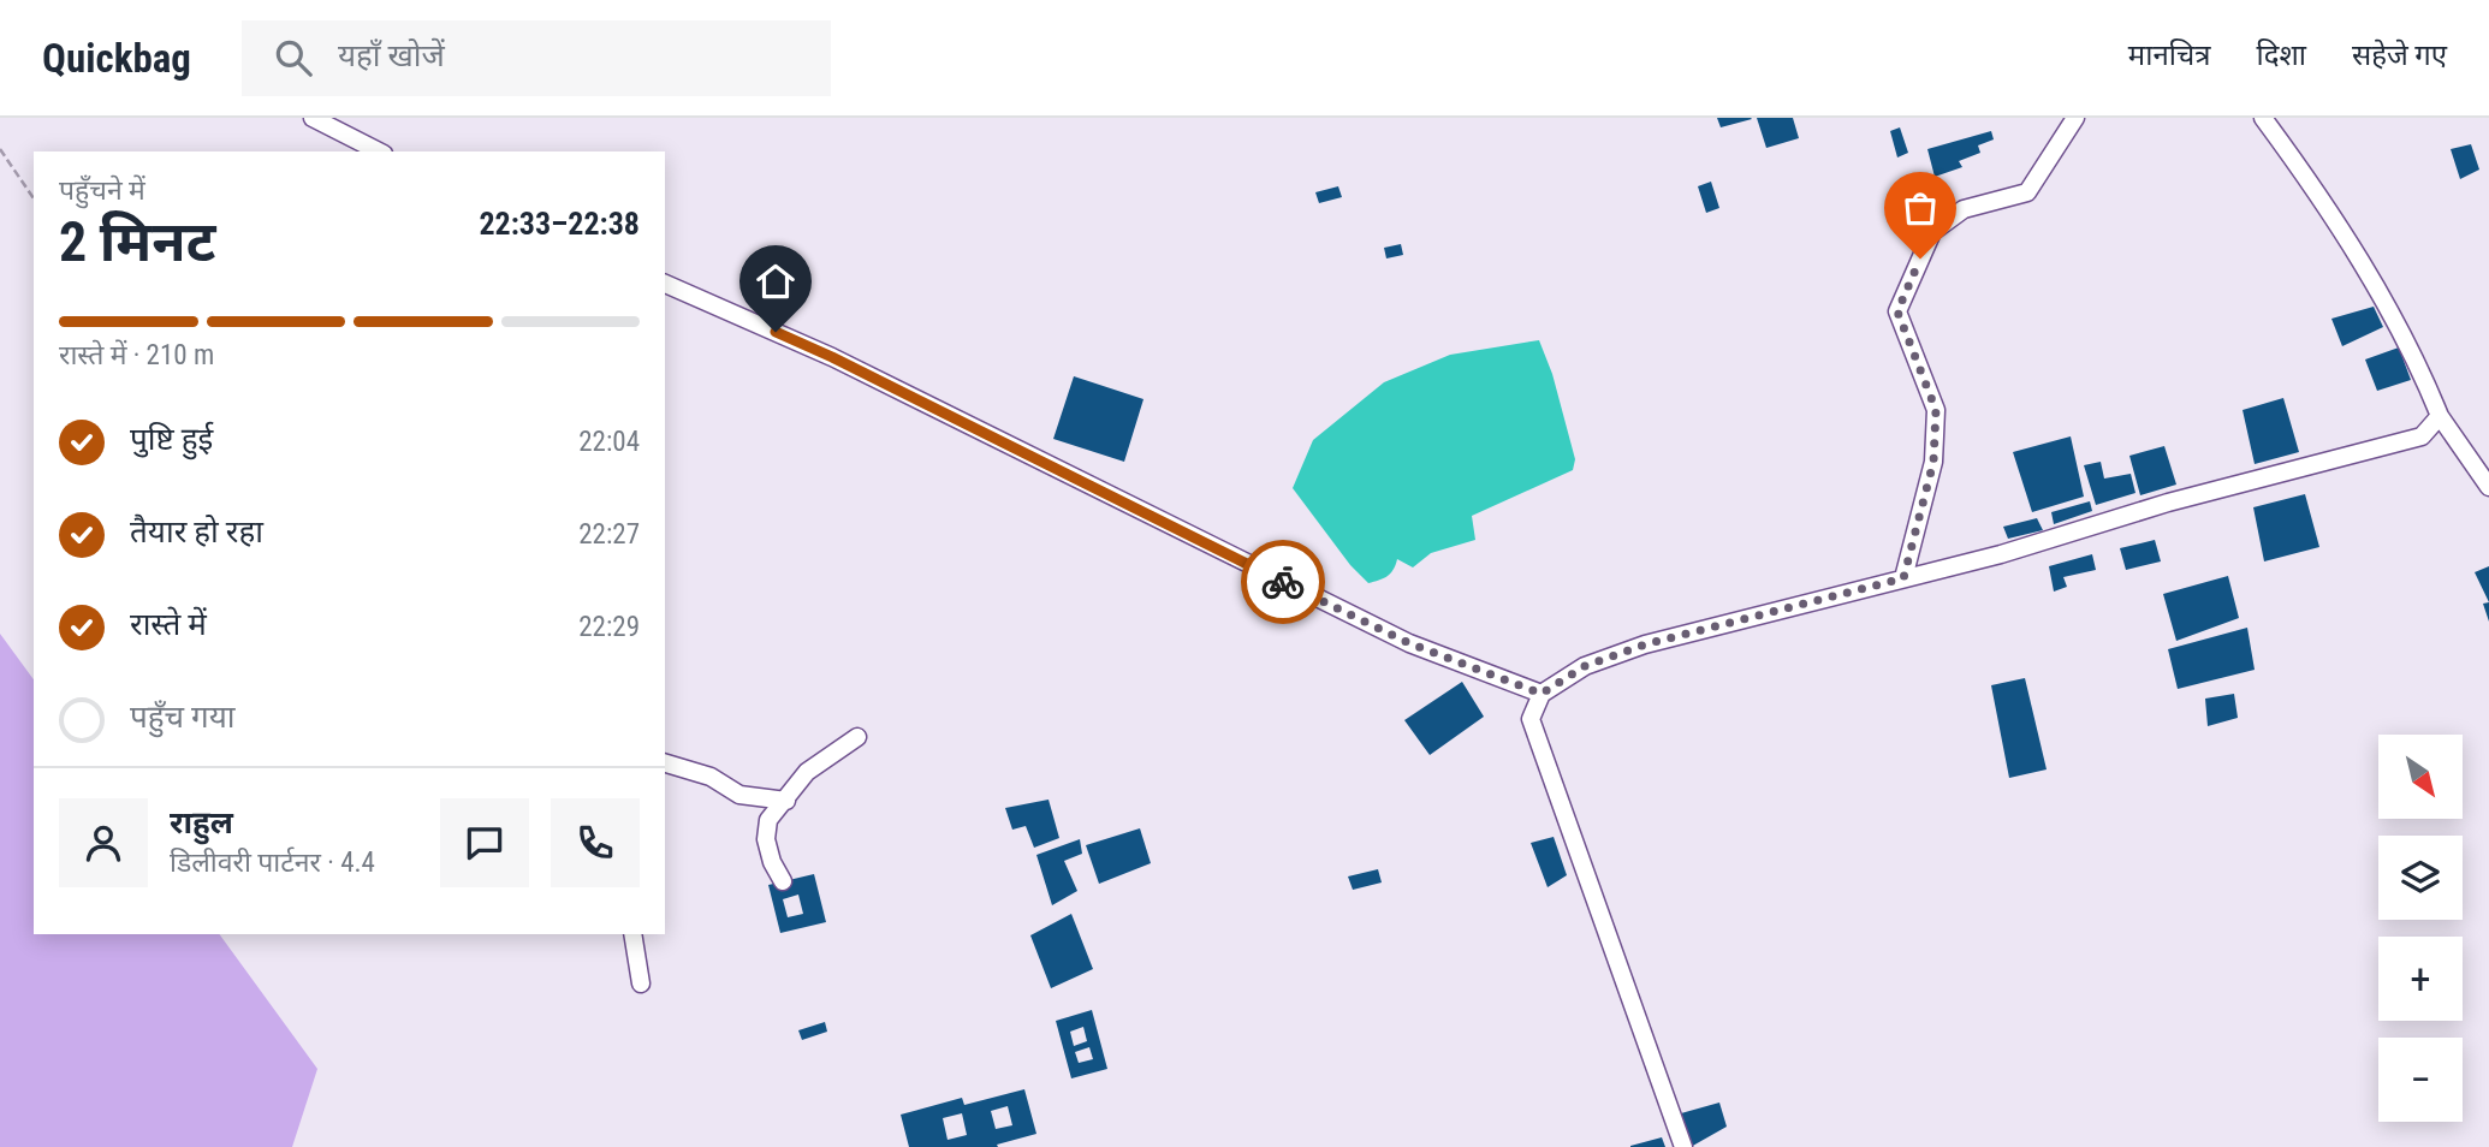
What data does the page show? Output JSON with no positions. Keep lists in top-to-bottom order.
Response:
{
  "north": "bottom right",
  "page": {
    "header": "Quickbag",
    "search": "यहाँ खोजें",
    "nav": ["मानचित्र", "दिशा", "सहेजे गए"],
    "heading": ["2 मिनट", "पहुँचने में", "22:33–22:38"],
    "panel": ["राहुल", "डिलीवरी पार्टनर · 4.4"],
    "bar": "रास्ते में · 210 m",
    "list": [
      ["पुष्टि हुई", "22:04"],
      ["तैयार हो रहा", "22:27"],
      ["रास्ते में", "22:29"],
      "पहुँच गया"
    ],
    "map_buttons": ["+", "−"]
  }
}
